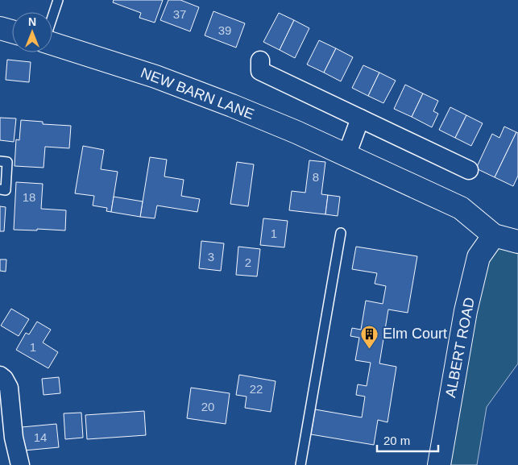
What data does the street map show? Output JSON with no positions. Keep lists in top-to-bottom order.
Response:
{
  "streets": {
    "main road": ["NEW BARN LANE", "ALBERT ROAD"]
  },
  "crossings": [
    ["NEW BARN LANE", "ALBERT ROAD"]
  ],
  "places": {
    "building": ["Elm Court"]
  },
  "house_numbers": [
    "37",
    "39",
    "8",
    "18",
    "1",
    "3",
    "2",
    "1",
    "22",
    "20",
    "14"
  ],
  "scale_bar": "20 m",
  "north": "top"
}
